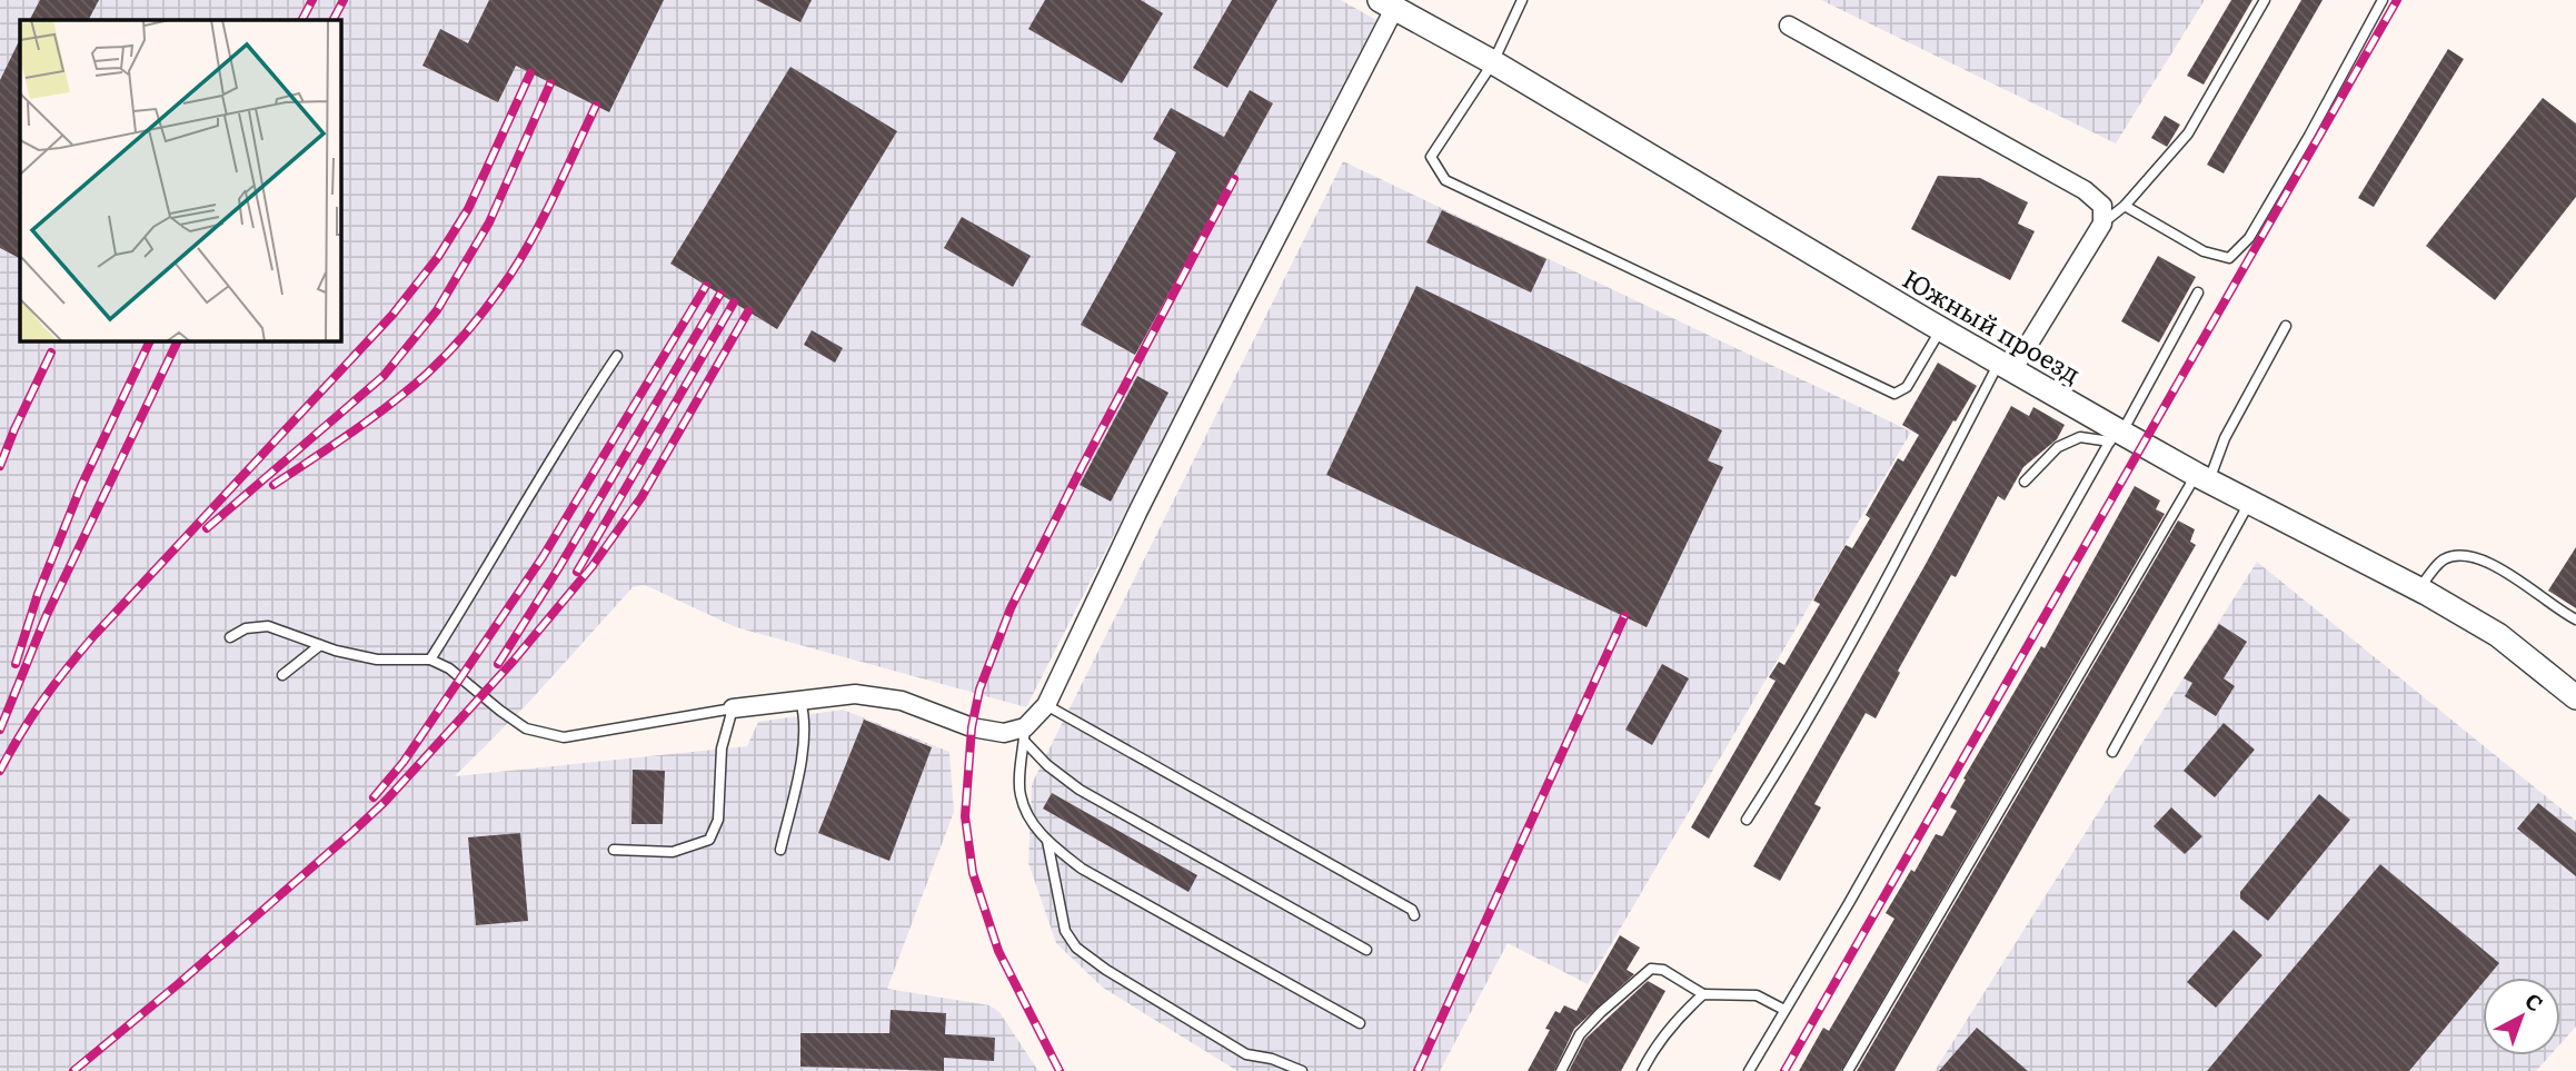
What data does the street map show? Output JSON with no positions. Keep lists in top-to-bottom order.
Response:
{
  "streets": {
    "street": ["Южный проезд"]
  },
  "north": "top right"
}
